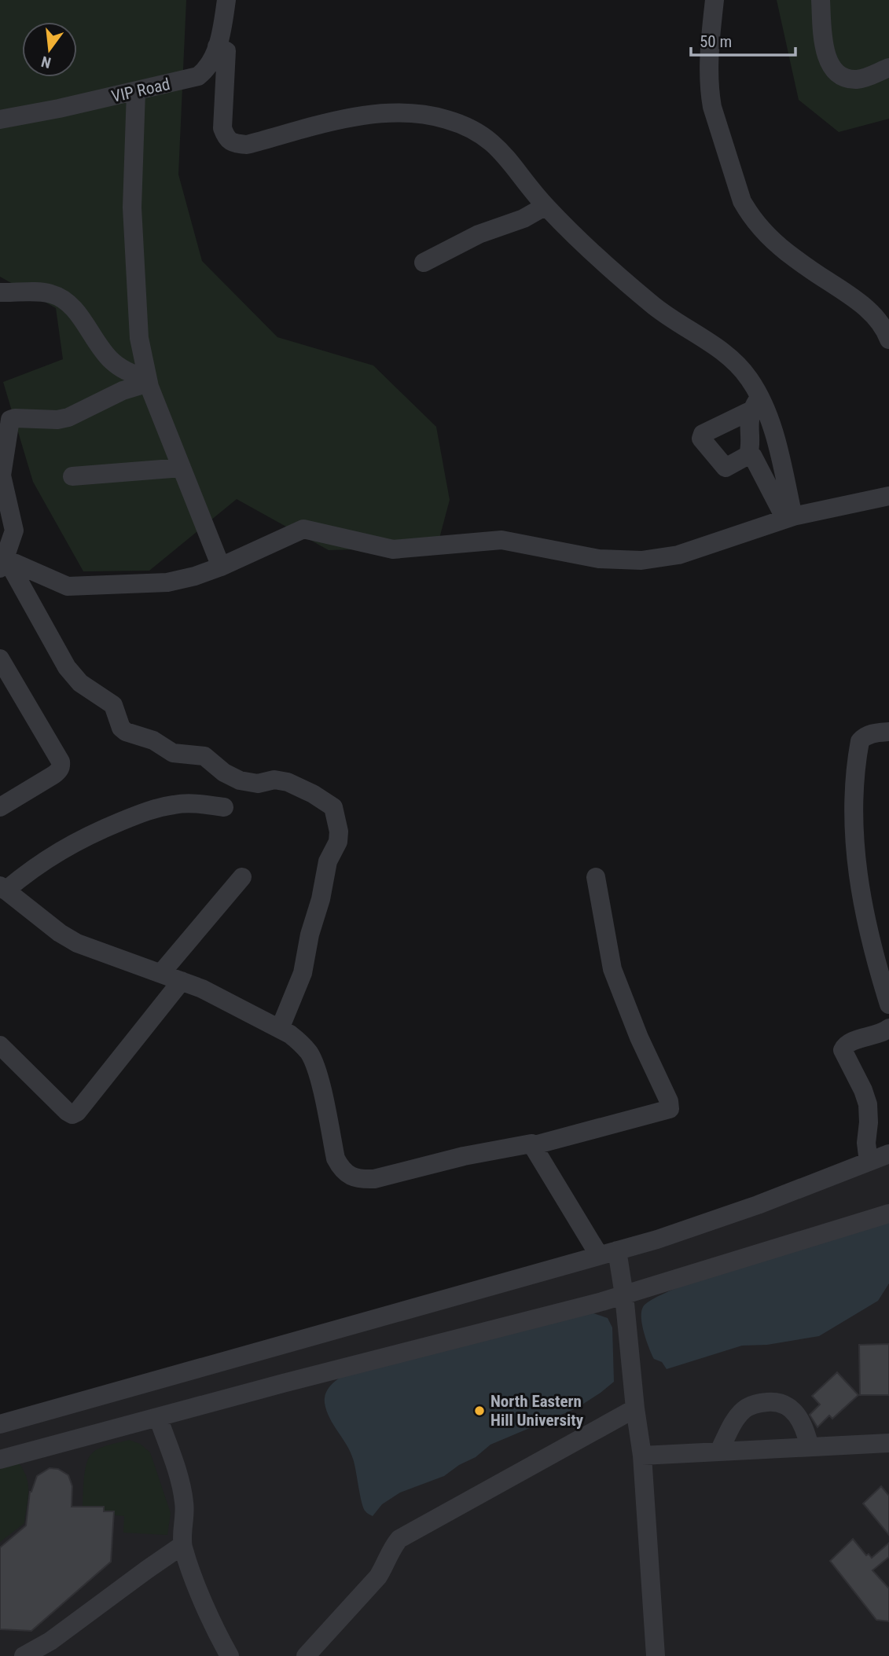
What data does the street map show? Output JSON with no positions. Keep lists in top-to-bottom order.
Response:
{
  "streets": {
    "street": ["VIP Road"]
  },
  "places": ["North Eastern Hill University"],
  "scale_bar": "50 m",
  "north": "bottom"
}
